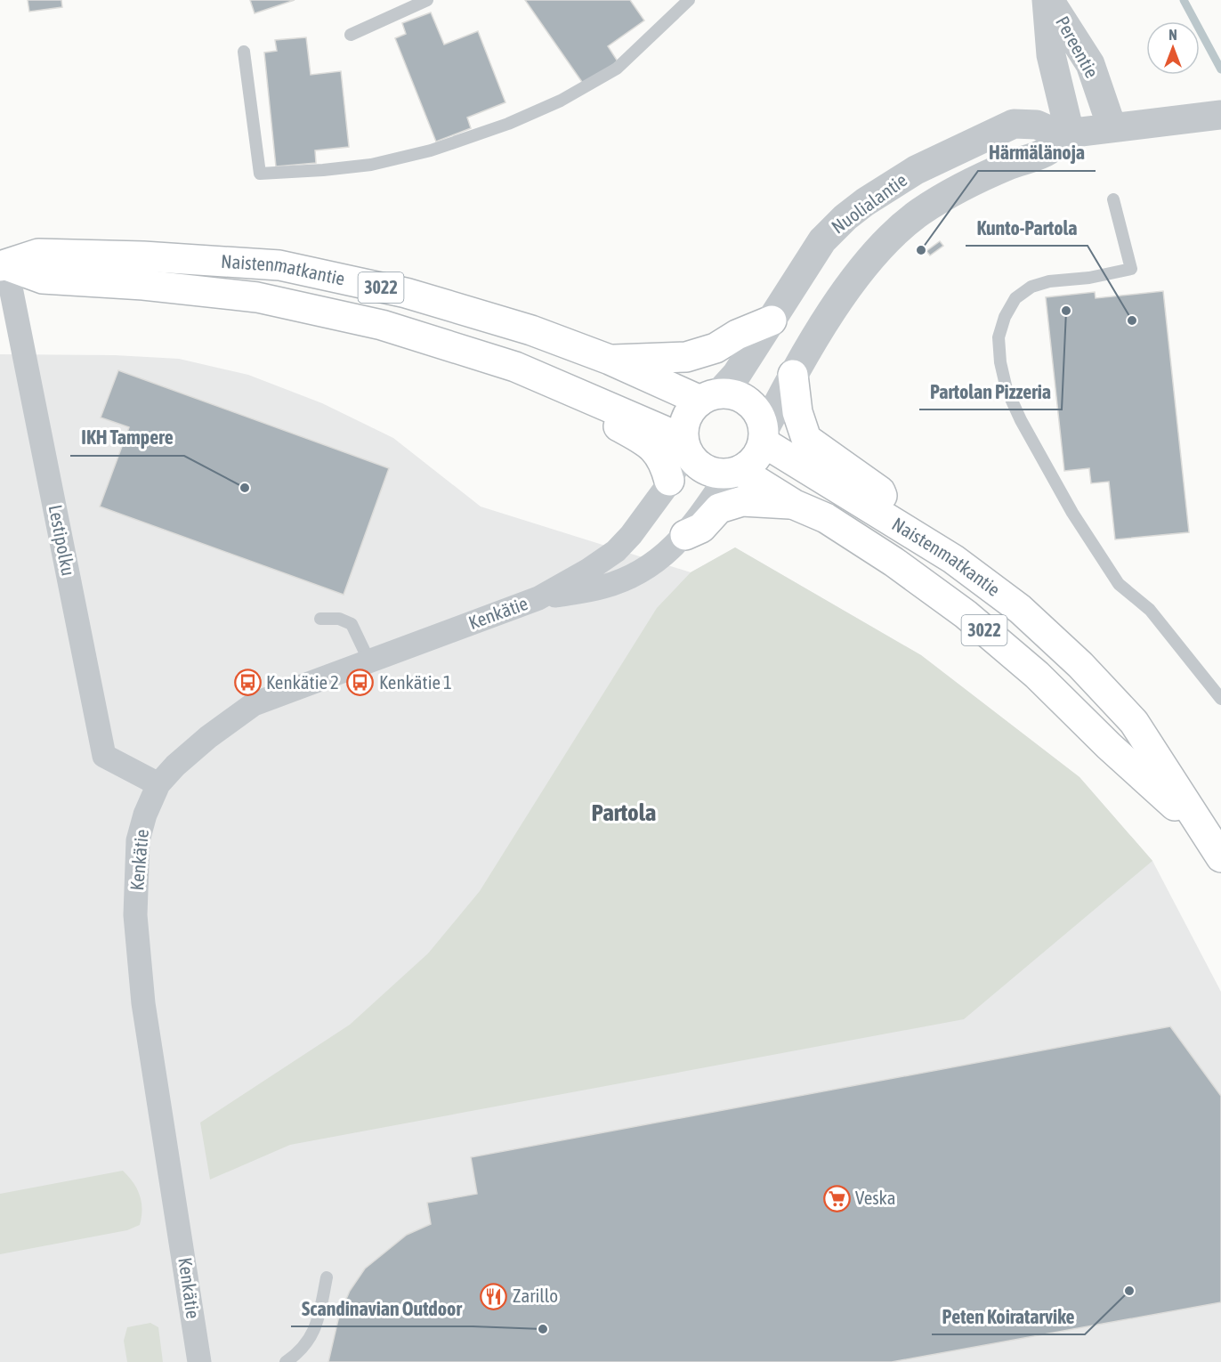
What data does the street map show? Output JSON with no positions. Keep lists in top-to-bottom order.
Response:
{
  "streets": {
    "main road": ["Naistenmatkantie", "3022"],
    "street": [
      "Pereentie",
      "Nuolialantie",
      "Lestipolku",
      "Kenkätie"
    ]
  },
  "crossings": [
    ["Pereentie", "Nuolialantie"],
    ["Nuolialantie", "Naistenmatkantie"],
    ["Nuolialantie", "Kenkätie"],
    ["Naistenmatkantie", "Lestipolku"],
    ["Naistenmatkantie", "Kenkätie"],
    ["Lestipolku", "Kenkätie"]
  ],
  "districts": ["Partola"],
  "places": {
    "other": [
      "Härmälänoja",
      "Partolan Pizzeria",
      "Kunto-Partola",
      "IKH Tampere",
      "Peten Koiratarvike",
      "Scandinavian Outdoor"
    ],
    "bus stop": ["Kenkätie 2", "Kenkätie 1"],
    "supermarket": ["Veska"],
    "restaurant": ["Zarillo"]
  },
  "north": "top"
}
